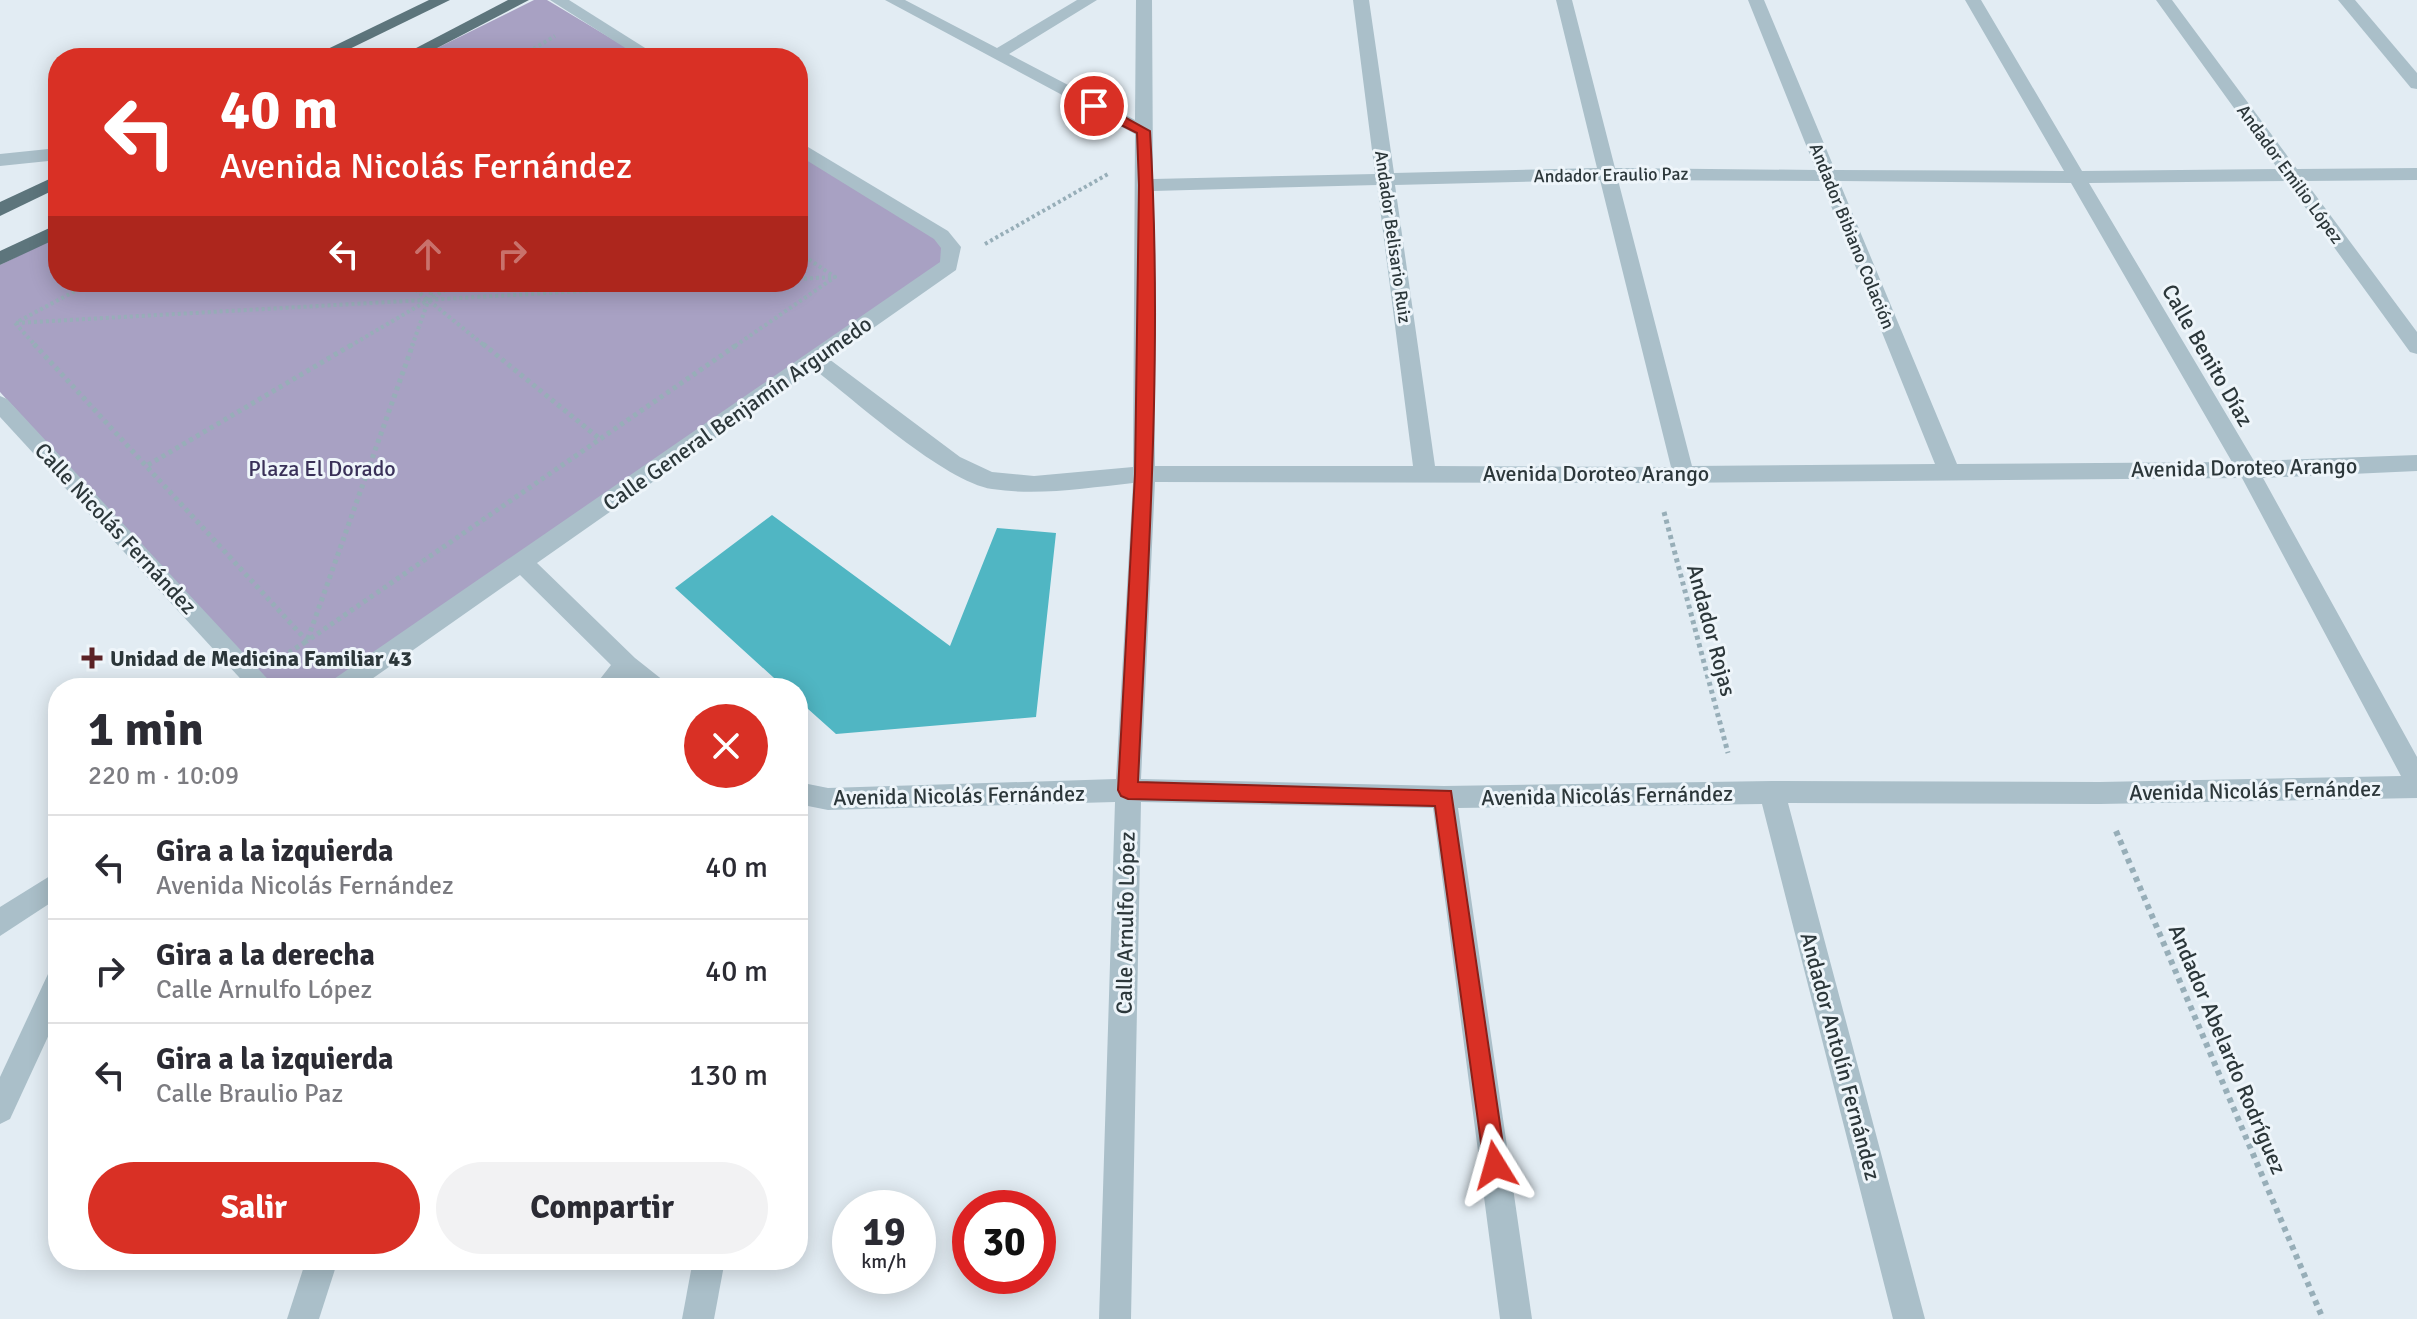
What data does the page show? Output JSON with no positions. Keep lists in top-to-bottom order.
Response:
{
  "streets": {
    "street": [
      "Andador Emilio López",
      "Andador Eraulio Paz",
      "Andador Bibiano Colación",
      "Andador Belisario Ruiz",
      "Calle Benito Díaz",
      "Calle General Benjamín Argumedo",
      "Avenida Doroteo Arango",
      "Calle Nicolás Fernández",
      "Avenida Nicolás Fernández",
      "Calle Arnulfo López",
      "Andador Antolín Fernández"
    ],
    "path": ["Andador Rojas", "Andador Abelardo Rodríguez"]
  },
  "crossings": [
    ["Andador Emilio López", "Andador Eraulio Paz"],
    ["Andador Eraulio Paz", "Andador Bibiano Colación"],
    ["Andador Eraulio Paz", "Andador Belisario Ruiz"],
    ["Andador Eraulio Paz", "Calle Benito Díaz"],
    ["Andador Eraulio Paz", "Calle Arnulfo López"],
    ["Andador Bibiano Colación", "Avenida Doroteo Arango"],
    ["Andador Belisario Ruiz", "Avenida Doroteo Arango"],
    ["Calle Benito Díaz", "Avenida Doroteo Arango"],
    ["Calle General Benjamín Argumedo", "Avenida Doroteo Arango"],
    ["Avenida Doroteo Arango", "Andador Rojas"],
    ["Avenida Doroteo Arango", "Calle Arnulfo López"],
    ["Andador Rojas", "Avenida Nicolás Fernández"],
    ["Avenida Nicolás Fernández", "Calle Arnulfo López"],
    ["Avenida Nicolás Fernández", "Andador Abelardo Rodríguez"],
    ["Avenida Nicolás Fernández", "Andador Antolín Fernández"]
  ],
  "parks": ["Plaza El Dorado"],
  "places": {
    "health": ["Unidad de Medicina Familiar 43"]
  },
  "page": {
    "turn": ["40 m", "Avenida Nicolás Fernández"],
    "heading": ["1 min", "220 m · 10:09"],
    "list": [
      {
        "name": "Gira a la izquierda",
        "note": "Avenida Nicolás Fernández",
        "value": "40 m"
      },
      {
        "name": "Gira a la derecha",
        "note": "Calle Arnulfo López",
        "value": "40 m"
      },
      {
        "name": "Gira a la izquierda",
        "note": "Calle Braulio Paz",
        "value": "130 m"
      }
    ],
    "buttons": ["Salir", "Compartir"],
    "speed": "19 km/h",
    "limit": "30"
  }
}
